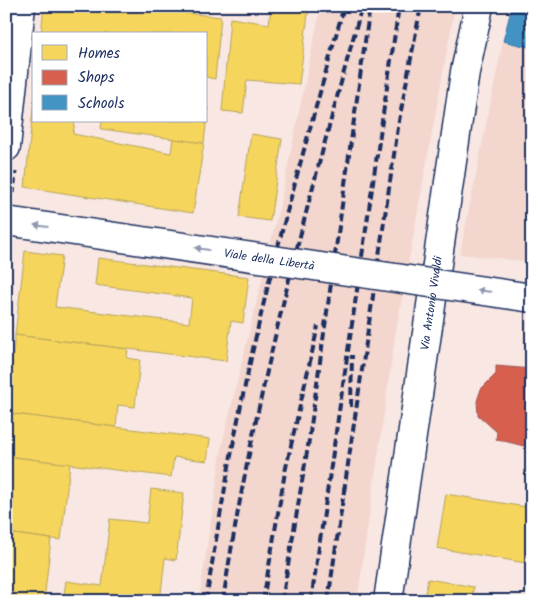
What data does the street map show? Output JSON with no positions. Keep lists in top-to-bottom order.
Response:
{
  "streets": {
    "street": ["Viale della Libertà", "Via Antonio Vivaldi"]
  },
  "one_way": ["Viale della Libertà"],
  "legend": ["Homes", "Shops", "Schools"]
}
